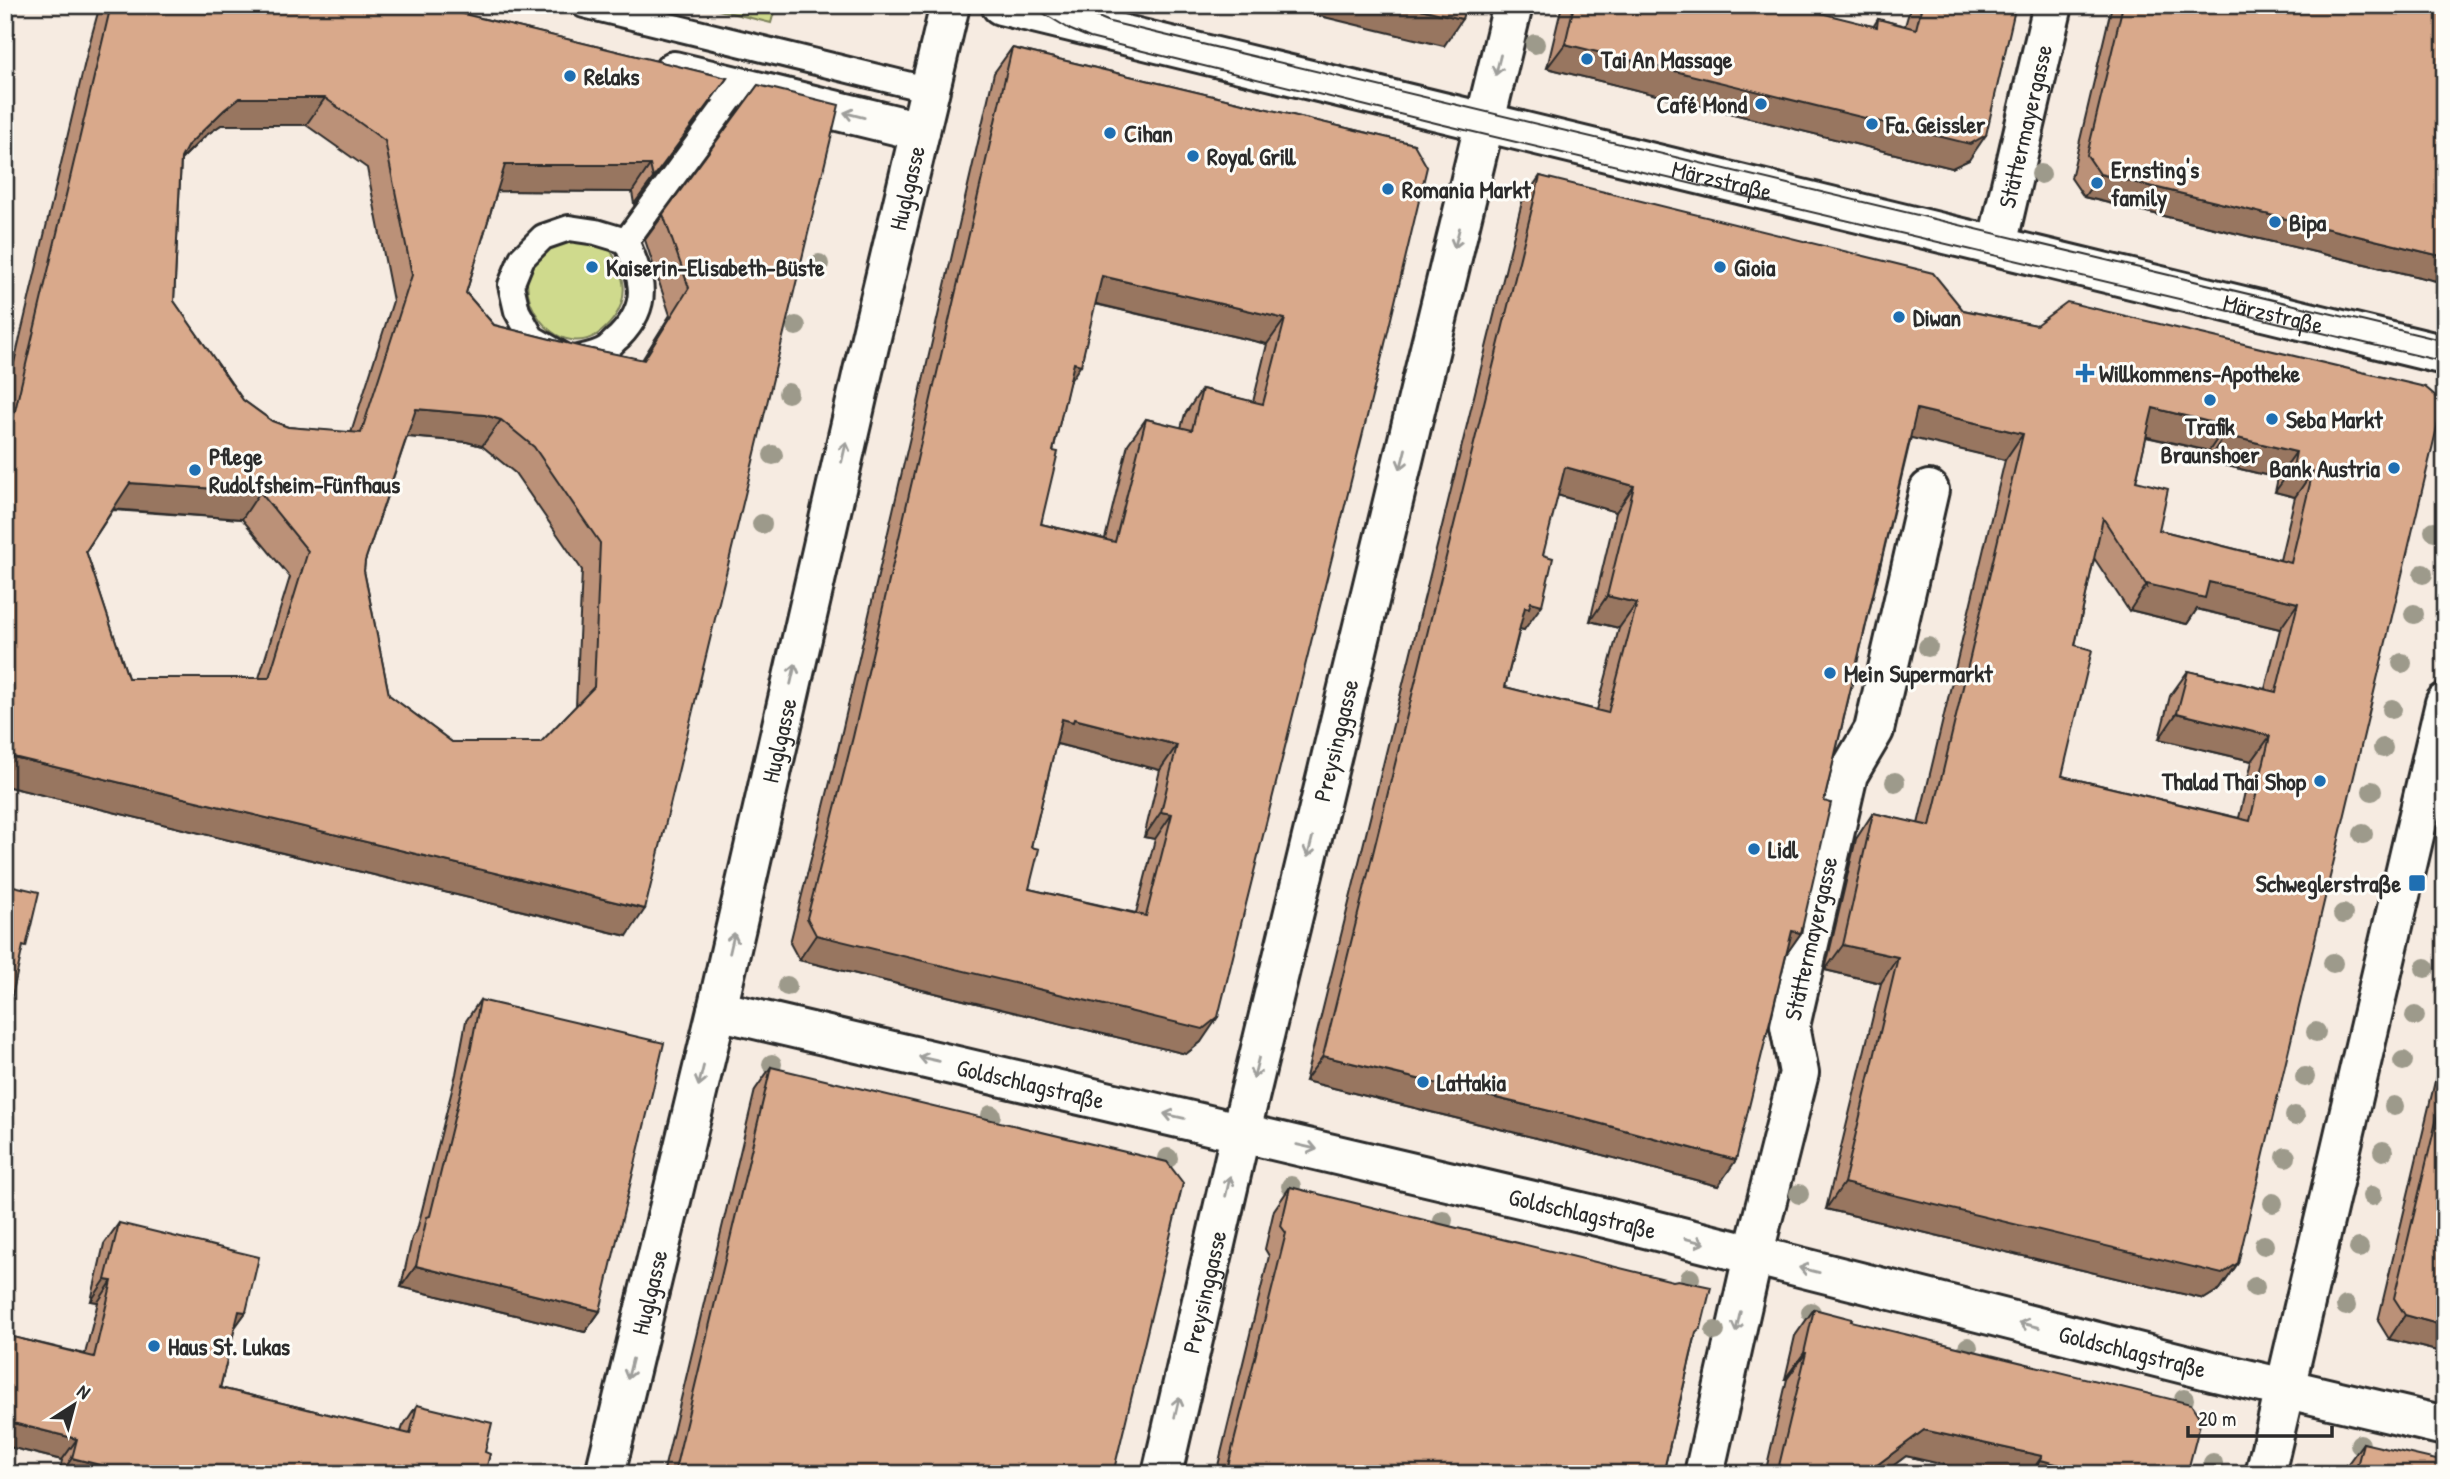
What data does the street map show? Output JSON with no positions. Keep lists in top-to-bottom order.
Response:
{
  "streets": {
    "street": [
      "Stättermayergasse",
      "Märzstraße",
      "Huglgasse",
      "Preysinggasse",
      "Goldschlagstraße"
    ]
  },
  "crossings": [
    ["Stättermayergasse", "Märzstraße"],
    ["Stättermayergasse", "Goldschlagstraße"],
    ["Märzstraße", "Preysinggasse"],
    ["Huglgasse", "Goldschlagstraße"],
    ["Preysinggasse", "Goldschlagstraße"]
  ],
  "places": {
    "other": [
      "Tai An Massage",
      "Relaks",
      "Café Mond",
      "Fa. Geissler",
      "Cihan",
      "Royal Grill",
      "Ernsting's family",
      "Romania Markt",
      "Bipa",
      "Kaiserin-Elisabeth-Büste",
      "Gioia",
      "Diwan",
      "Trafik Braunshoer",
      "Seba Markt",
      "Bank Austria",
      "Pflege Rudolfsheim-Fünfhaus",
      "Mein Supermarkt",
      "Thalad Thai Shop",
      "Lidl",
      "Lattakia",
      "Haus St. Lukas"
    ],
    "health": ["Willkommens-Apotheke"],
    "transit": ["Schweglerstraße"]
  },
  "scale_bar": "20 m",
  "north": "top right"
}
